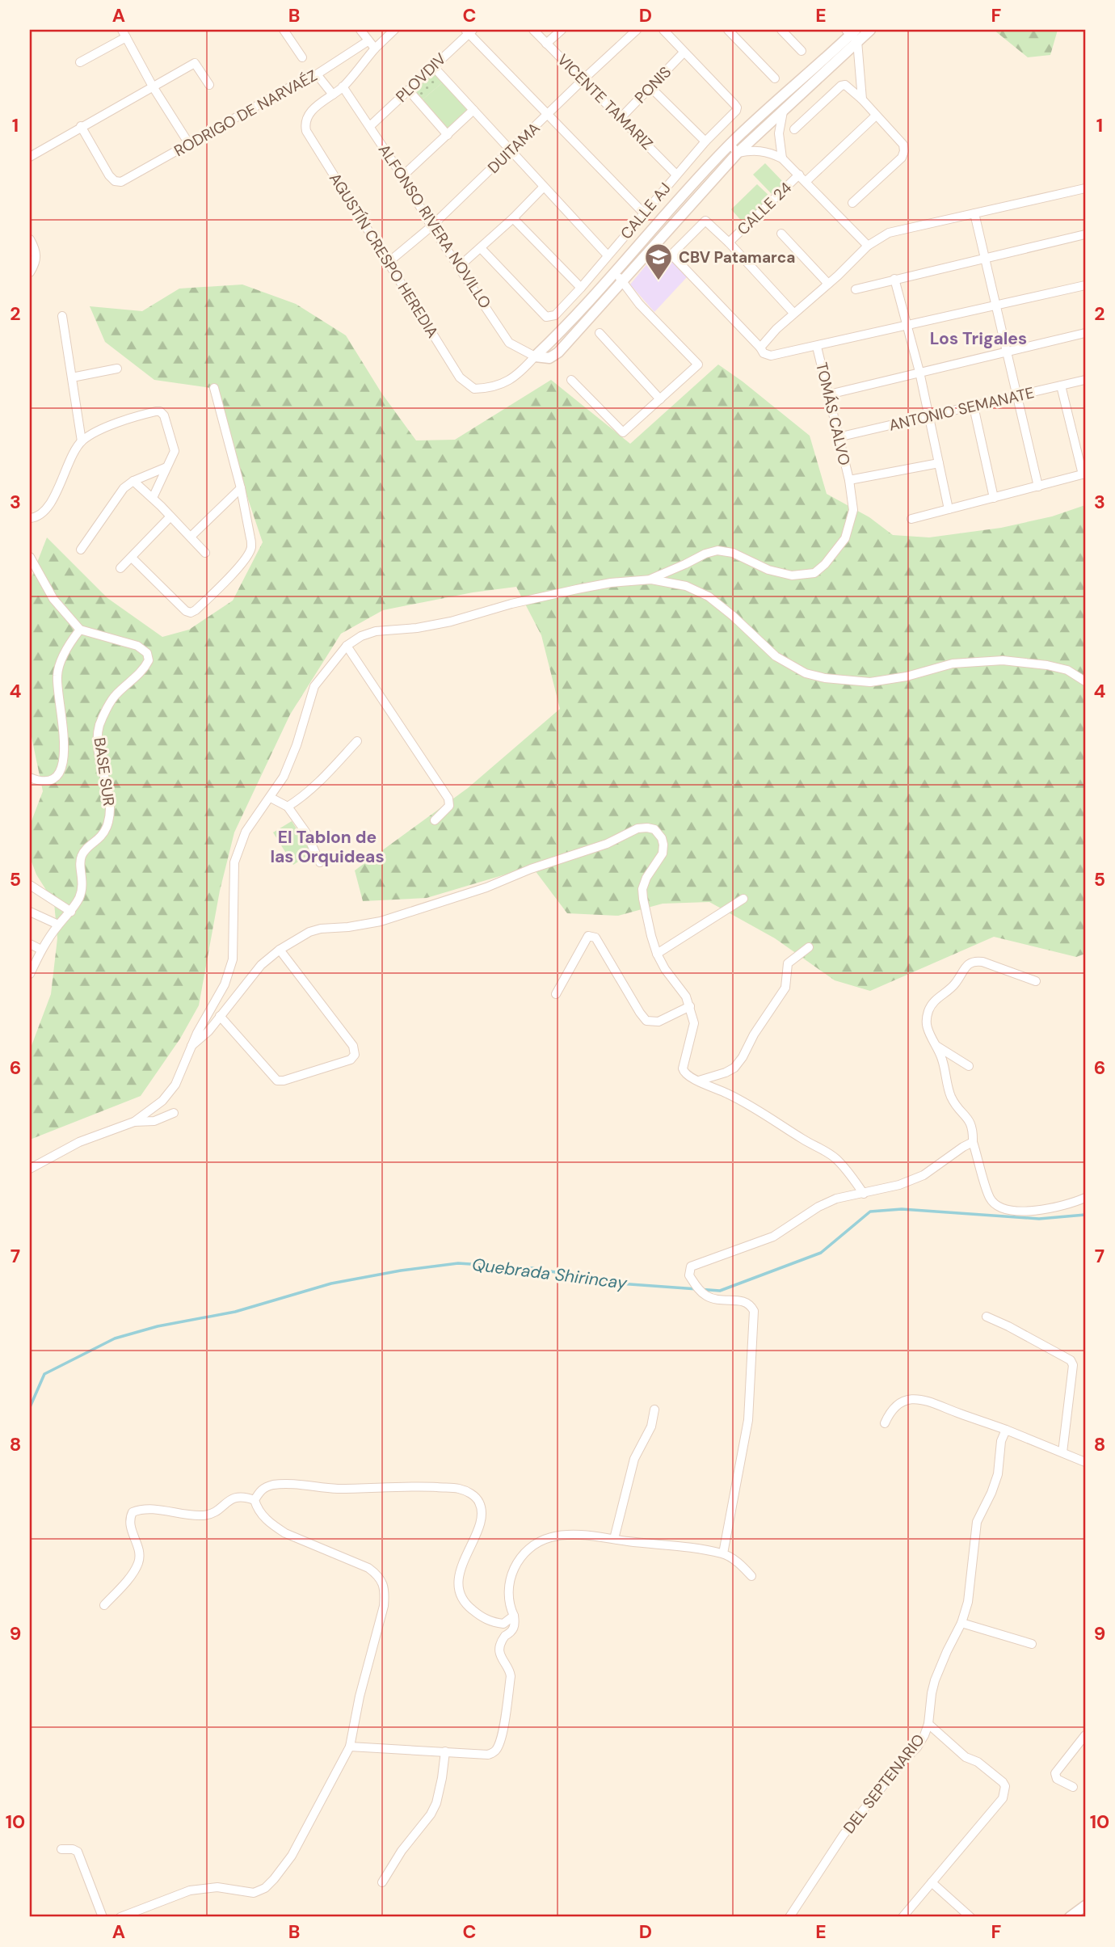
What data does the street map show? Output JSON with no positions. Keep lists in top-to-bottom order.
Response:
{
  "streets": {
    "street": [
      "PLOVDIV",
      "PONIS",
      "VICENTE TAMARIZ",
      "RODRIGO DE NARVAÉZ",
      "DUITAMA",
      "CALLE 24",
      "CALLE AJ",
      "ALFONSO RIVERA NOVILLO",
      "AGUSTÍN CRESPO HEREDIA",
      "ANTONIO SEMANATE",
      "TOMÁS CALVO",
      "BASE SUR",
      "DEL SEPTENARIO"
    ]
  },
  "crossings": [
    ["PLOVDIV", "ALFONSO RIVERA NOVILLO"],
    ["PONIS", "VICENTE TAMARIZ"],
    ["PONIS", "CALLE AJ"],
    ["VICENTE TAMARIZ", "DUITAMA"],
    ["VICENTE TAMARIZ", "CALLE AJ"],
    ["DUITAMA", "ALFONSO RIVERA NOVILLO"],
    ["DUITAMA", "AGUSTÍN CRESPO HEREDIA"],
    ["ALFONSO RIVERA NOVILLO", "AGUSTÍN CRESPO HEREDIA"],
    ["ANTONIO SEMANATE", "TOMÁS CALVO"]
  ],
  "districts": ["Los Trigales", "El Tablon de las Orquideas"],
  "water": ["Quebrada Shirincay"],
  "places": {
    "school or university": ["CBV Patamarca"]
  },
  "grid": {
    "columns": [
      "A",
      "B",
      "C",
      "D",
      "E",
      "F"
    ],
    "rows": [
      "1",
      "2",
      "3",
      "4",
      "5",
      "6",
      "7",
      "8",
      "9",
      "10"
    ]
  }
}
